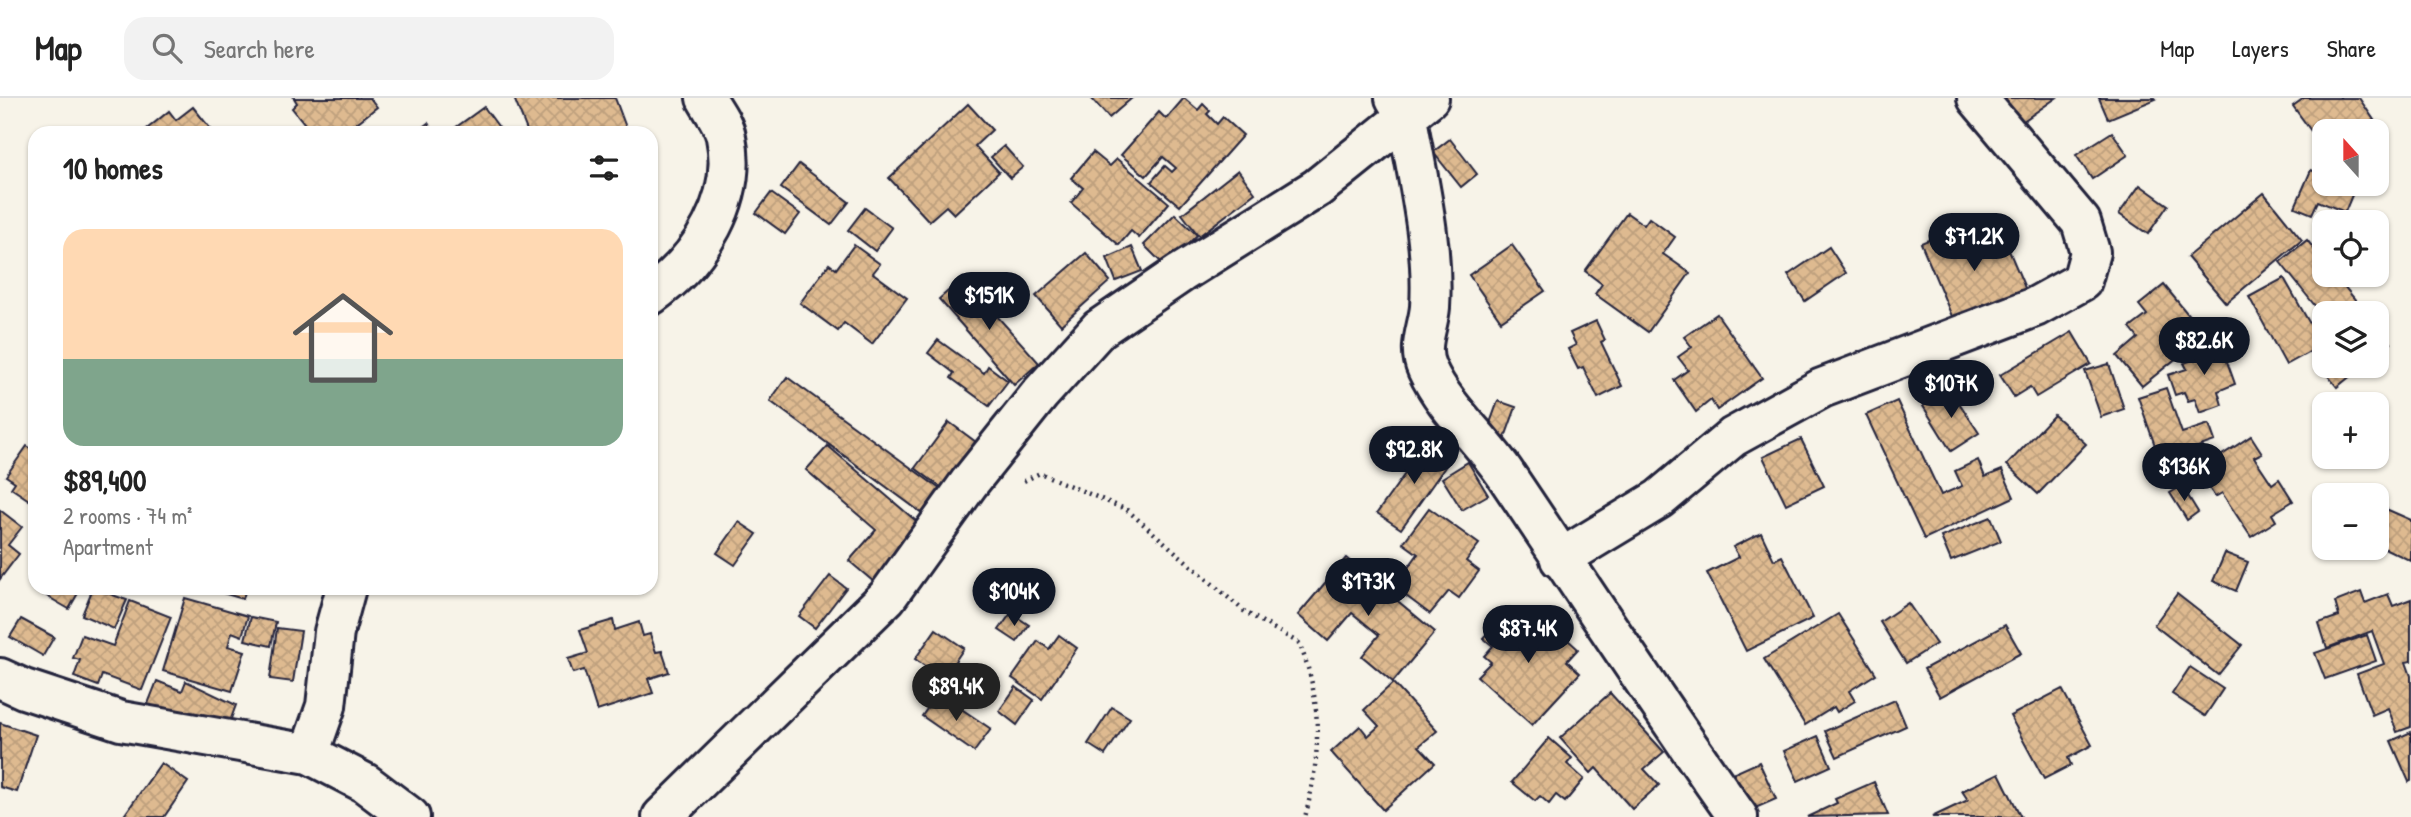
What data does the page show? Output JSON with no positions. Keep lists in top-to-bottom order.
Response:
{
  "north": "top",
  "page": {
    "header": "Map",
    "search": "Search here",
    "nav": ["Map", "Layers", "Share"],
    "map_buttons": ["+", "−"],
    "heading": "10 homes",
    "list": [
      {
        "name": "$89,400",
        "note": "2 rooms · 74 m² · Apartment"
      }
    ],
    "price": [
      "$71.2K",
      "$151K",
      "$82.6K",
      "$107K",
      "$92.8K",
      "$136K",
      "$173K",
      "$104K",
      "$87.4K",
      "$89.4K"
    ]
  }
}
